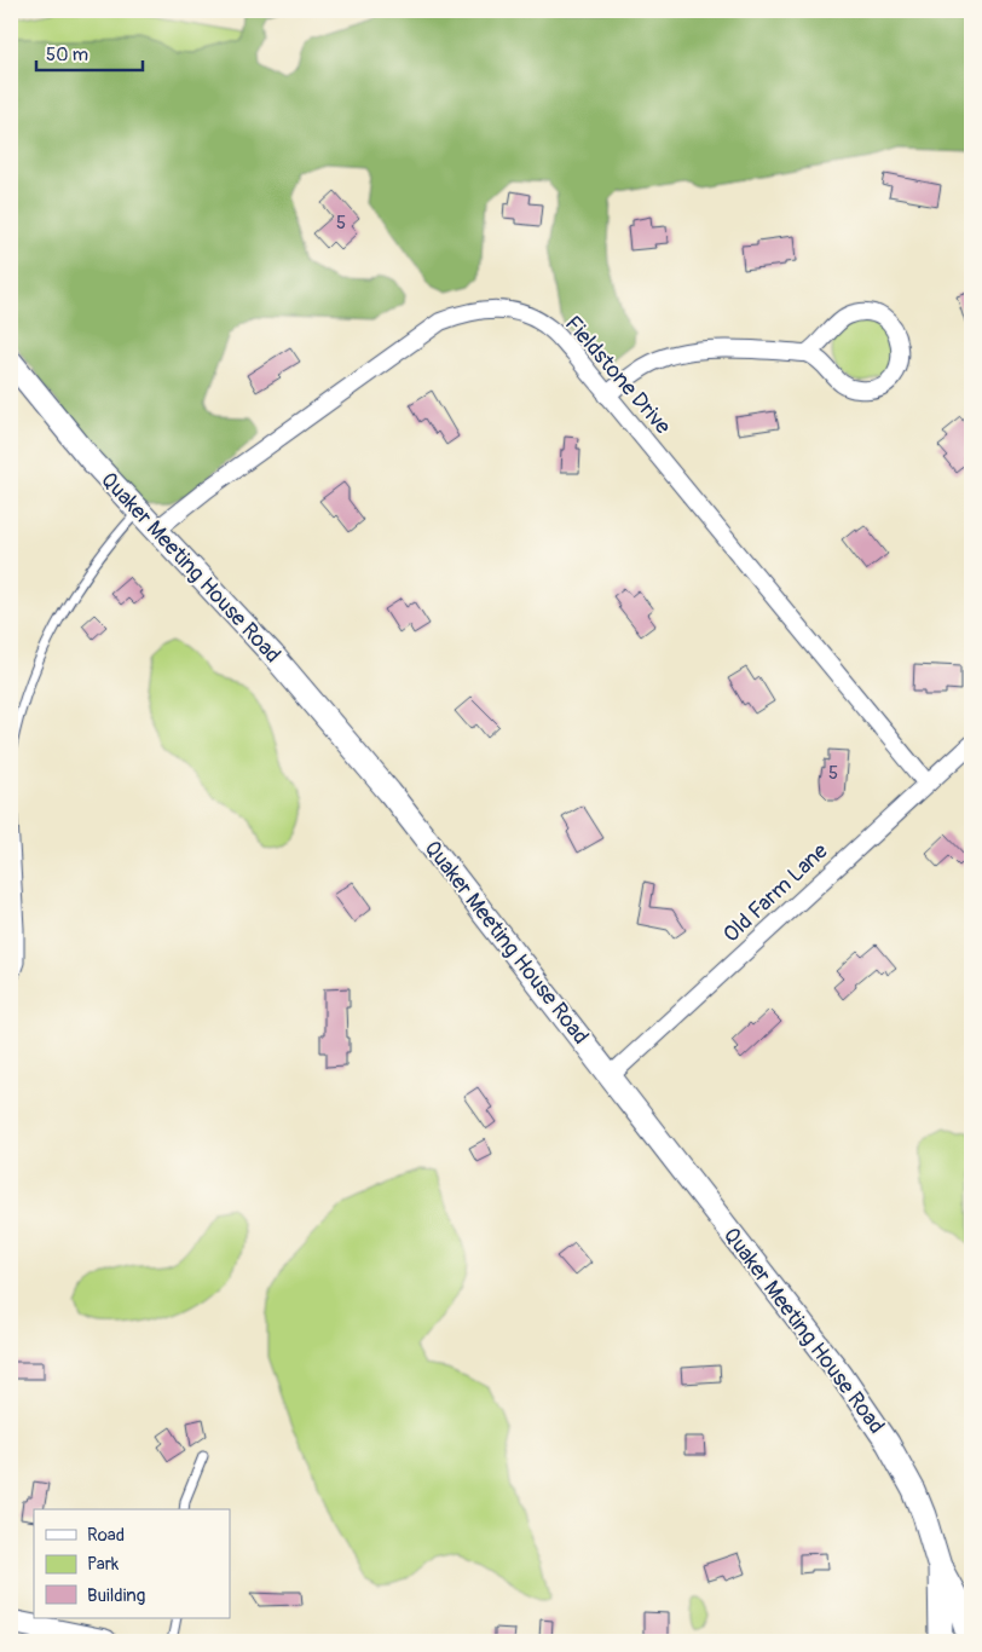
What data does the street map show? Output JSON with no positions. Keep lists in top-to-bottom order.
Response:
{
  "streets": {
    "main road": ["Quaker Meeting House Road"],
    "street": ["Fieldstone Drive", "Old Farm Lane"]
  },
  "crossings": [
    ["Fieldstone Drive", "Quaker Meeting House Road"],
    ["Fieldstone Drive", "Old Farm Lane"],
    ["Quaker Meeting House Road", "Old Farm Lane"]
  ],
  "house_numbers": ["5", "5"],
  "legend": ["Road", "Park", "Building"],
  "scale_bar": "50 m"
}
